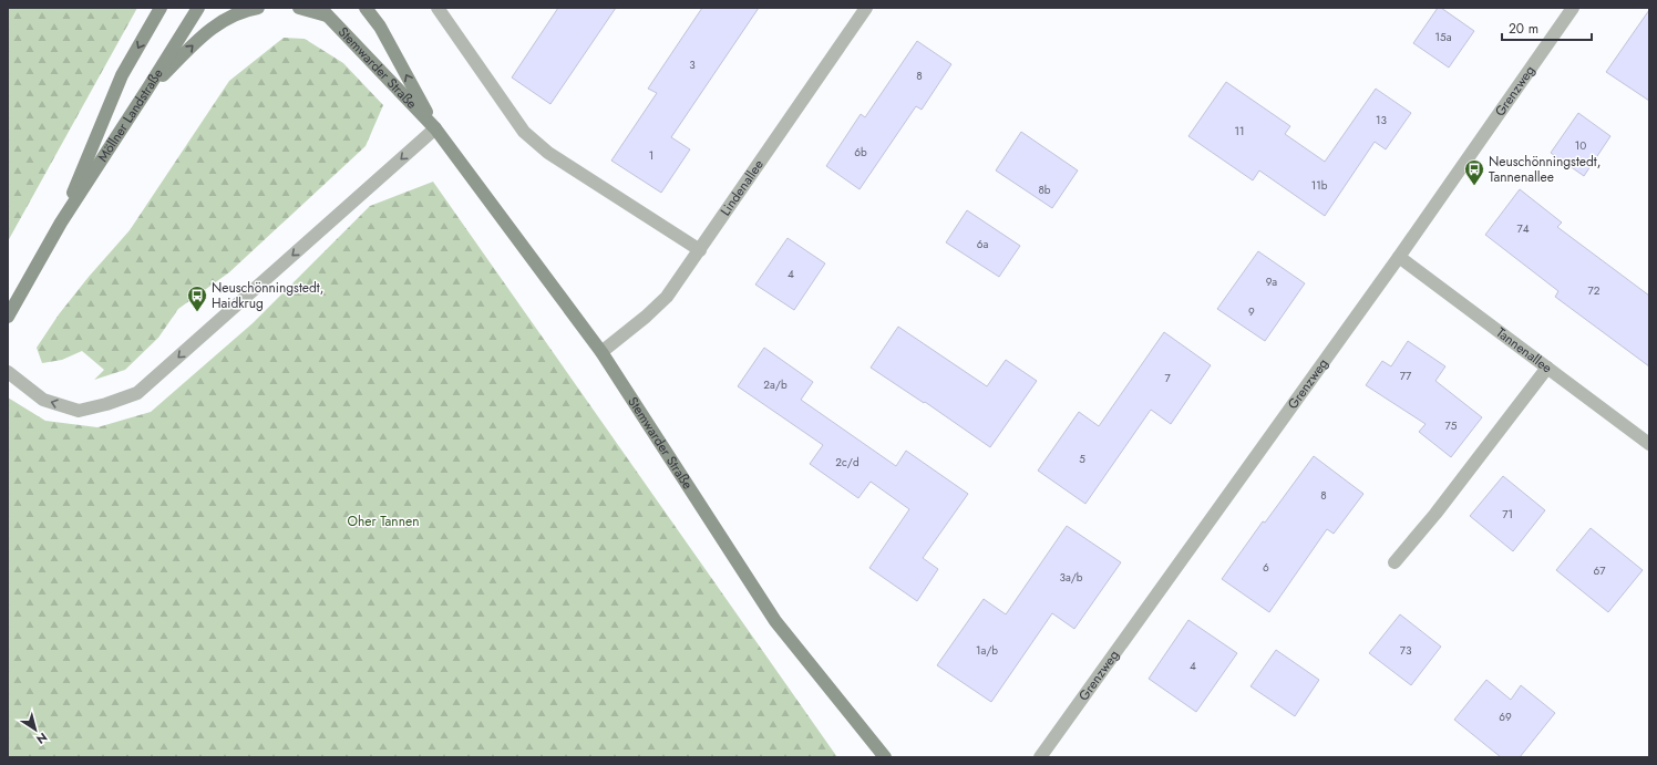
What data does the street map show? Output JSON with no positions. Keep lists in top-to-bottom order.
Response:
{
  "streets": {
    "main road": ["Stemwarder Straße", "Möllner Landstraße"],
    "street": ["Grenzweg", "Lindenallee", "Tannenallee"]
  },
  "crossings": [
    ["Stemwarder Straße", "Lindenallee"],
    ["Grenzweg", "Tannenallee"]
  ],
  "parks": ["Oher Tannen"],
  "places": {
    "bus stop": ["Neuschönningstedt, Tannenallee", "Neuschönningstedt, Haidkrug"]
  },
  "house_numbers": [
    "15a",
    "3",
    "8",
    "13",
    "11",
    "10",
    "6b",
    "1",
    "11b",
    "8b",
    "74",
    "6a",
    "4",
    "9a",
    "72",
    "9",
    "77",
    "7",
    "2a/b",
    "75",
    "5",
    "2c/d",
    "8",
    "71",
    "6",
    "67",
    "3a/b",
    "1a/b",
    "73",
    "4",
    "69"
  ],
  "scale_bar": "20 m",
  "north": "bottom right"
}
